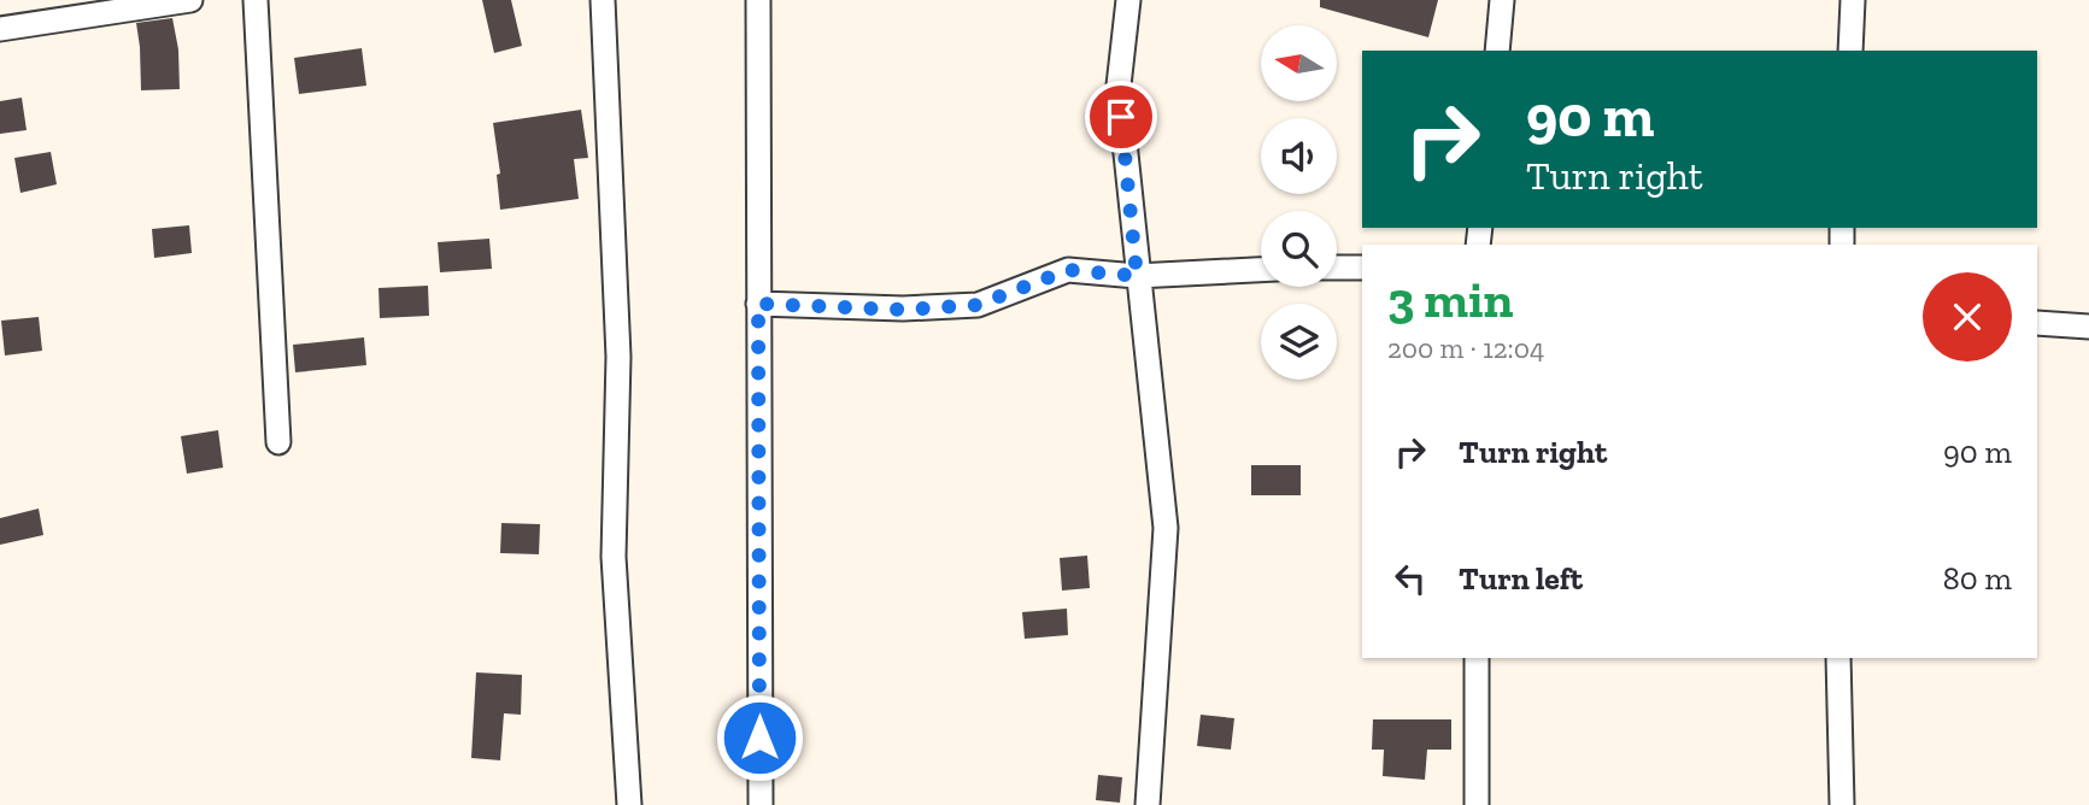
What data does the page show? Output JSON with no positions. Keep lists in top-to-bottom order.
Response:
{
  "north": "left",
  "page": {
    "turn": ["90 m", "Turn right"],
    "heading": ["3 min", "200 m · 12:04"],
    "list": [
      {
        "name": "Turn right",
        "value": "90 m"
      },
      {
        "name": "Turn left",
        "value": "80 m"
      }
    ]
  }
}
